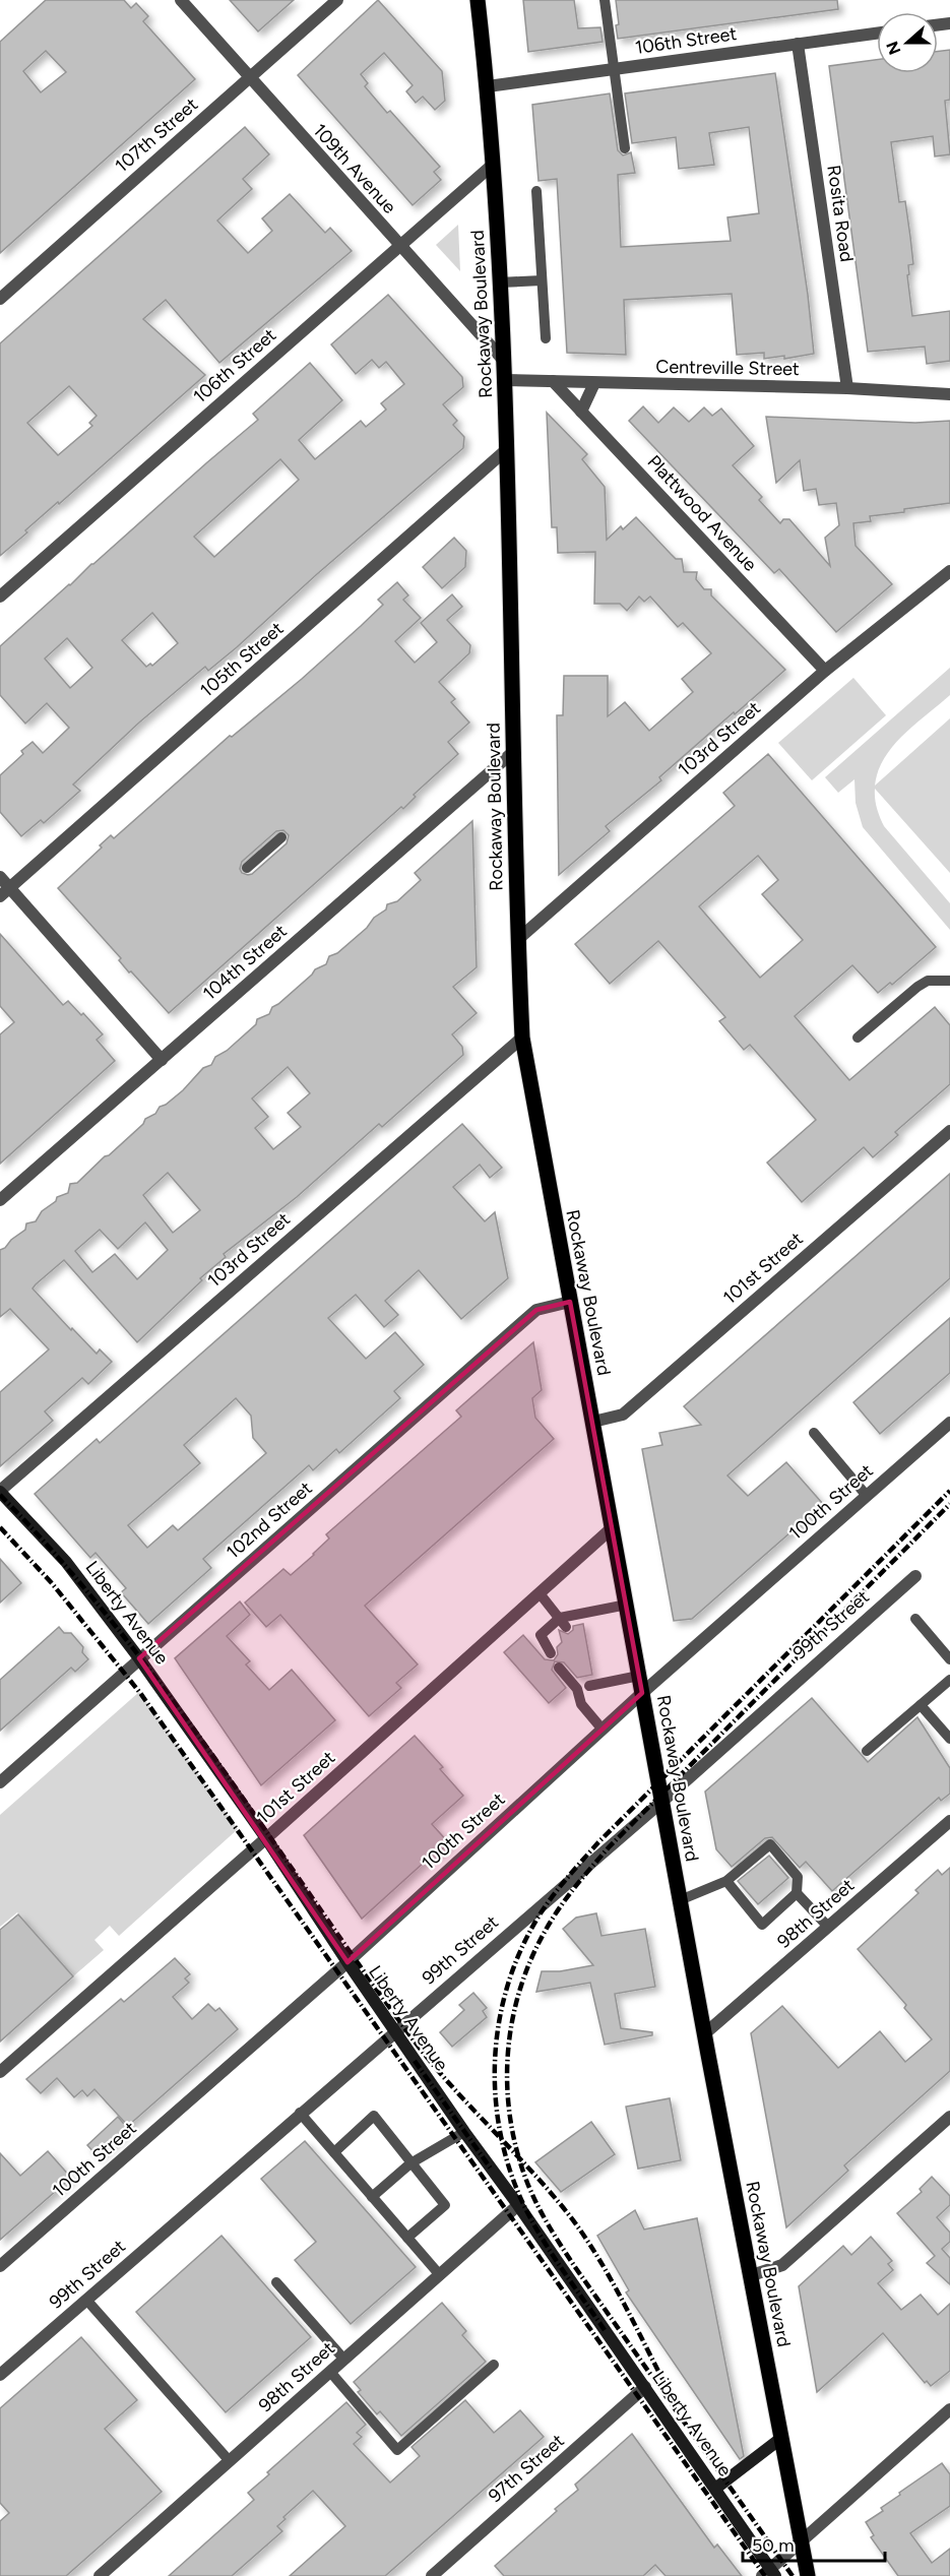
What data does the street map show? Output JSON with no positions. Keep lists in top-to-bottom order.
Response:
{
  "streets": {
    "main road": ["Rockaway Boulevard"],
    "street": [
      "106th Street",
      "107th Street",
      "109th Avenue",
      "Rosita Road",
      "Centreville Street",
      "Plattwood Avenue",
      "105th Street",
      "103rd Street",
      "104th Street",
      "101st Street",
      "100th Street",
      "102nd Street",
      "Liberty Avenue",
      "99th Street",
      "98th Street",
      "97th Street"
    ]
  },
  "crossings": [
    ["106th Street", "109th Avenue"],
    ["106th Street", "Rosita Road"],
    ["106th Street", "Rockaway Boulevard"],
    ["107th Street", "109th Avenue"],
    ["109th Avenue", "Rockaway Boulevard"],
    ["Rosita Road", "Centreville Street"],
    ["Rockaway Boulevard", "Centreville Street"],
    ["Rockaway Boulevard", "105th Street"],
    ["Rockaway Boulevard", "103rd Street"],
    ["Rockaway Boulevard", "104th Street"],
    ["Rockaway Boulevard", "101st Street"],
    ["Rockaway Boulevard", "100th Street"],
    ["Rockaway Boulevard", "102nd Street"],
    ["Rockaway Boulevard", "99th Street"],
    ["Rockaway Boulevard", "98th Street"],
    ["Centreville Street", "Plattwood Avenue"],
    ["Plattwood Avenue", "103rd Street"],
    ["103rd Street", "Liberty Avenue"],
    ["101st Street", "Liberty Avenue"],
    ["100th Street", "Liberty Avenue"],
    ["102nd Street", "Liberty Avenue"],
    ["Liberty Avenue", "99th Street"],
    ["Liberty Avenue", "98th Street"],
    ["Liberty Avenue", "97th Street"]
  ],
  "scale_bar": "50 m",
  "north": "left"
}
